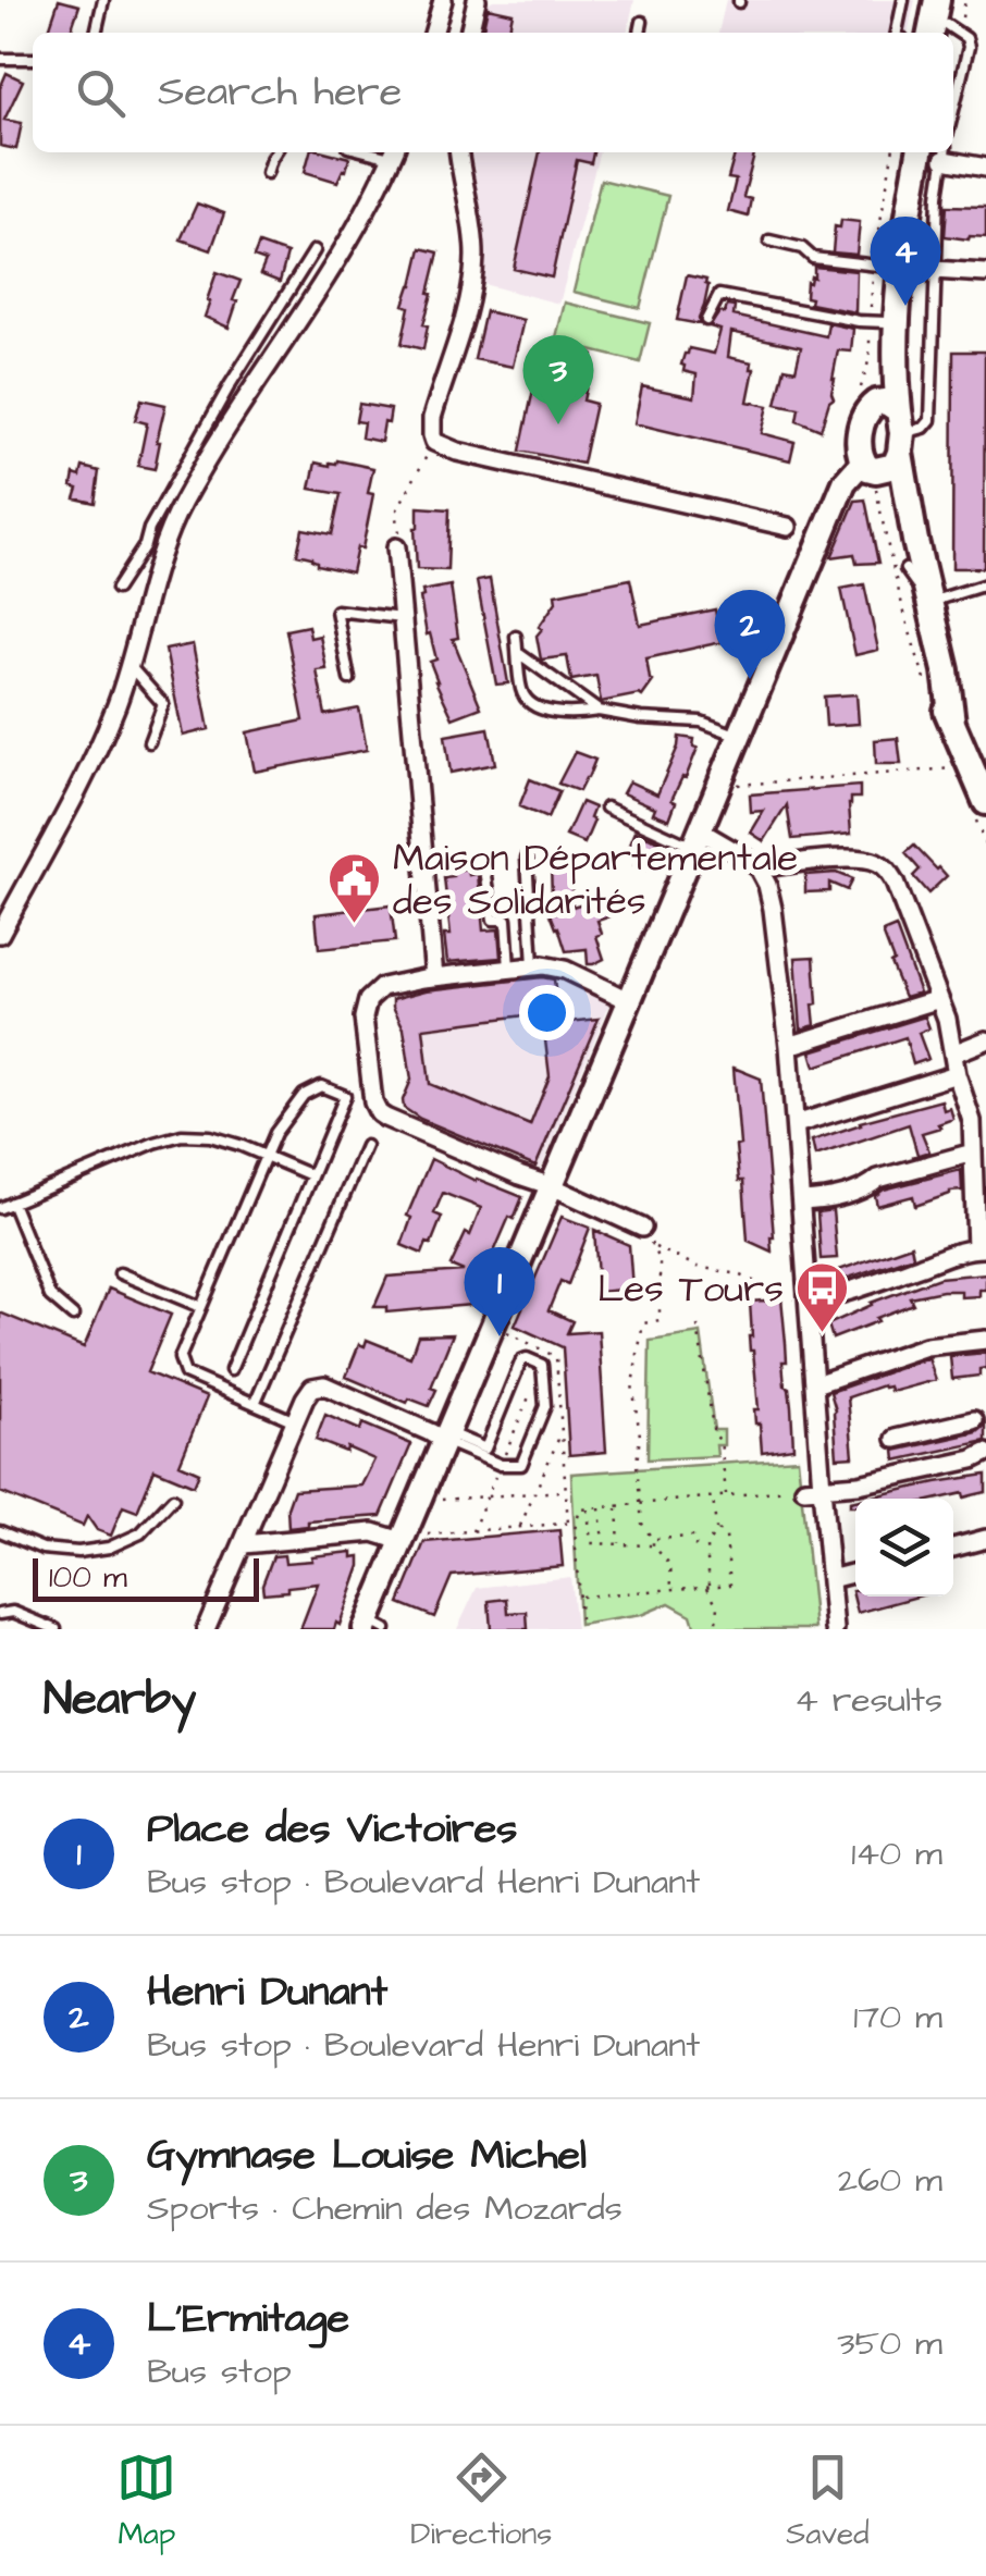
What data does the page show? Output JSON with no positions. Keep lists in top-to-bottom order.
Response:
{
  "places": {
    "public building": ["Maison Départementale des Solidarités"],
    "bus stop": ["Les Tours"]
  },
  "scale_bar": "100 m",
  "page": {
    "search": "Search here",
    "pins": [
      "4",
      "3",
      "2",
      "1"
    ],
    "scale": "100 m",
    "heading": ["Nearby", "4 results"],
    "list": [
      {
        "mark": "1",
        "name": "Place des Victoires",
        "note": "Bus stop · Boulevard Henri Dunant",
        "value": "140 m"
      },
      {
        "mark": "2",
        "name": "Henri Dunant",
        "note": "Bus stop · Boulevard Henri Dunant",
        "value": "170 m"
      },
      {
        "mark": "3",
        "name": "Gymnase Louise Michel",
        "note": "Sports · Chemin des Mozards",
        "value": "260 m"
      },
      {
        "mark": "4",
        "name": "L'Ermitage",
        "note": "Bus stop",
        "value": "350 m"
      }
    ],
    "nav": ["Map", "Directions", "Saved"]
  }
}
